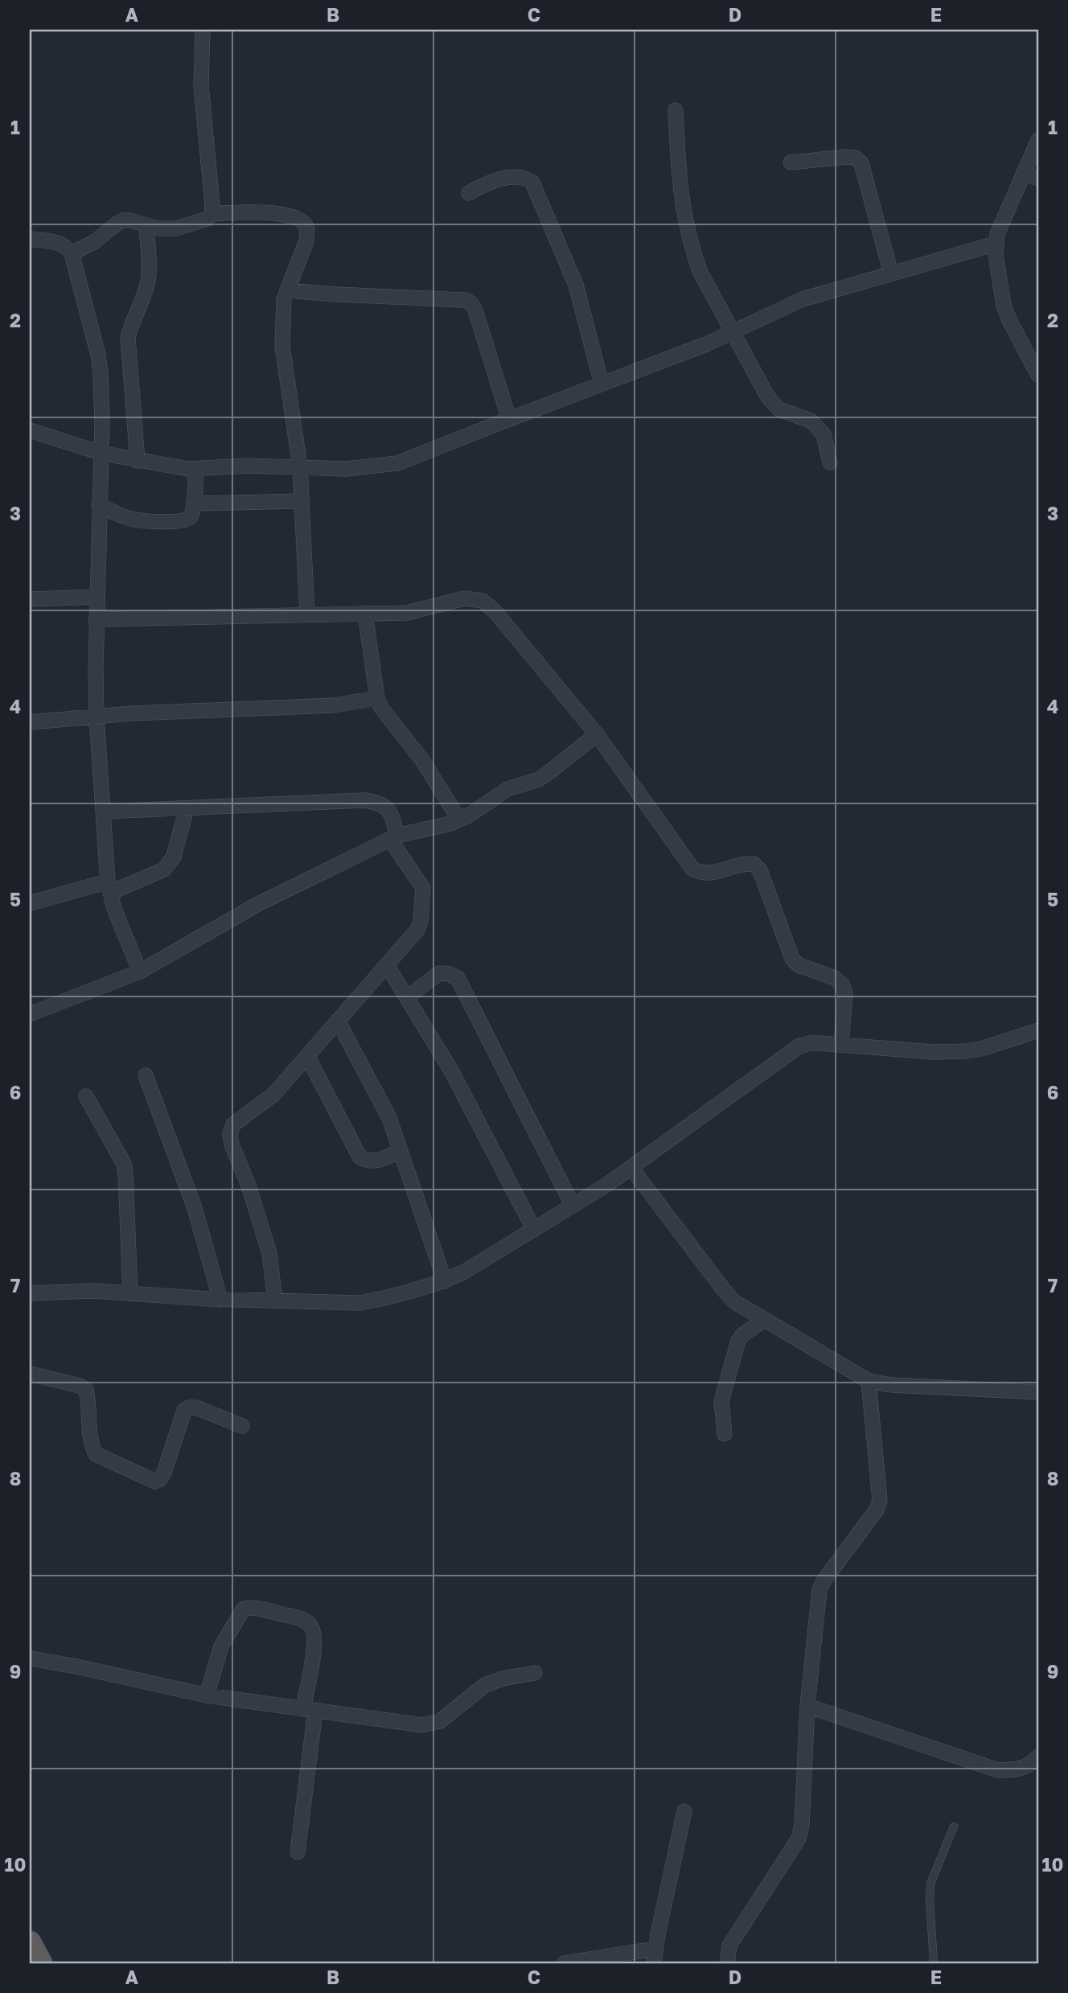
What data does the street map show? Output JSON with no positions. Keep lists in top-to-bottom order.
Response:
{
  "grid": {
    "columns": [
      "A",
      "B",
      "C",
      "D",
      "E"
    ],
    "rows": [
      "1",
      "2",
      "3",
      "4",
      "5",
      "6",
      "7",
      "8",
      "9",
      "10"
    ]
  }
}
